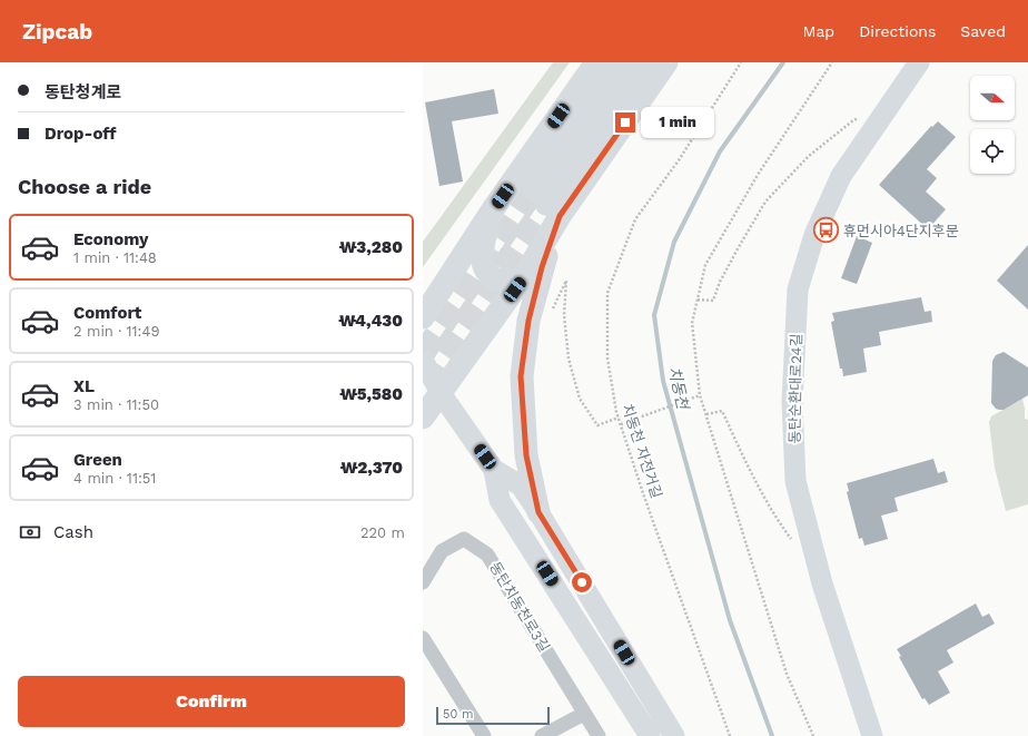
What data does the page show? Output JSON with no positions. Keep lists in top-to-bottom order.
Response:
{
  "streets": {
    "street": ["동탄순환대로24길", "동탄치동천로3길"],
    "path": ["치동천 자전거길"]
  },
  "water": ["치동천"],
  "places": {
    "bus stop": ["휴먼시아4단지후문"]
  },
  "scale_bar": "50 m",
  "north": "right",
  "page": {
    "header": "Zipcab",
    "nav": ["Map", "Directions", "Saved"],
    "banner": ["동탄청계로", "Drop-off"],
    "bubble": "1 min",
    "heading": "Choose a ride",
    "list": [
      {
        "name": "Economy",
        "note": "1 min · 11:48",
        "value": "₩3,280"
      },
      {
        "name": "Comfort",
        "note": "2 min · 11:49",
        "value": "₩4,430"
      },
      {
        "name": "XL",
        "note": "3 min · 11:50",
        "value": "₩5,580"
      },
      {
        "name": "Green",
        "note": "4 min · 11:51",
        "value": "₩2,370"
      }
    ],
    "pay": ["Cash", "220 m"],
    "buttons": "Confirm",
    "scale": "50 m"
  }
}
